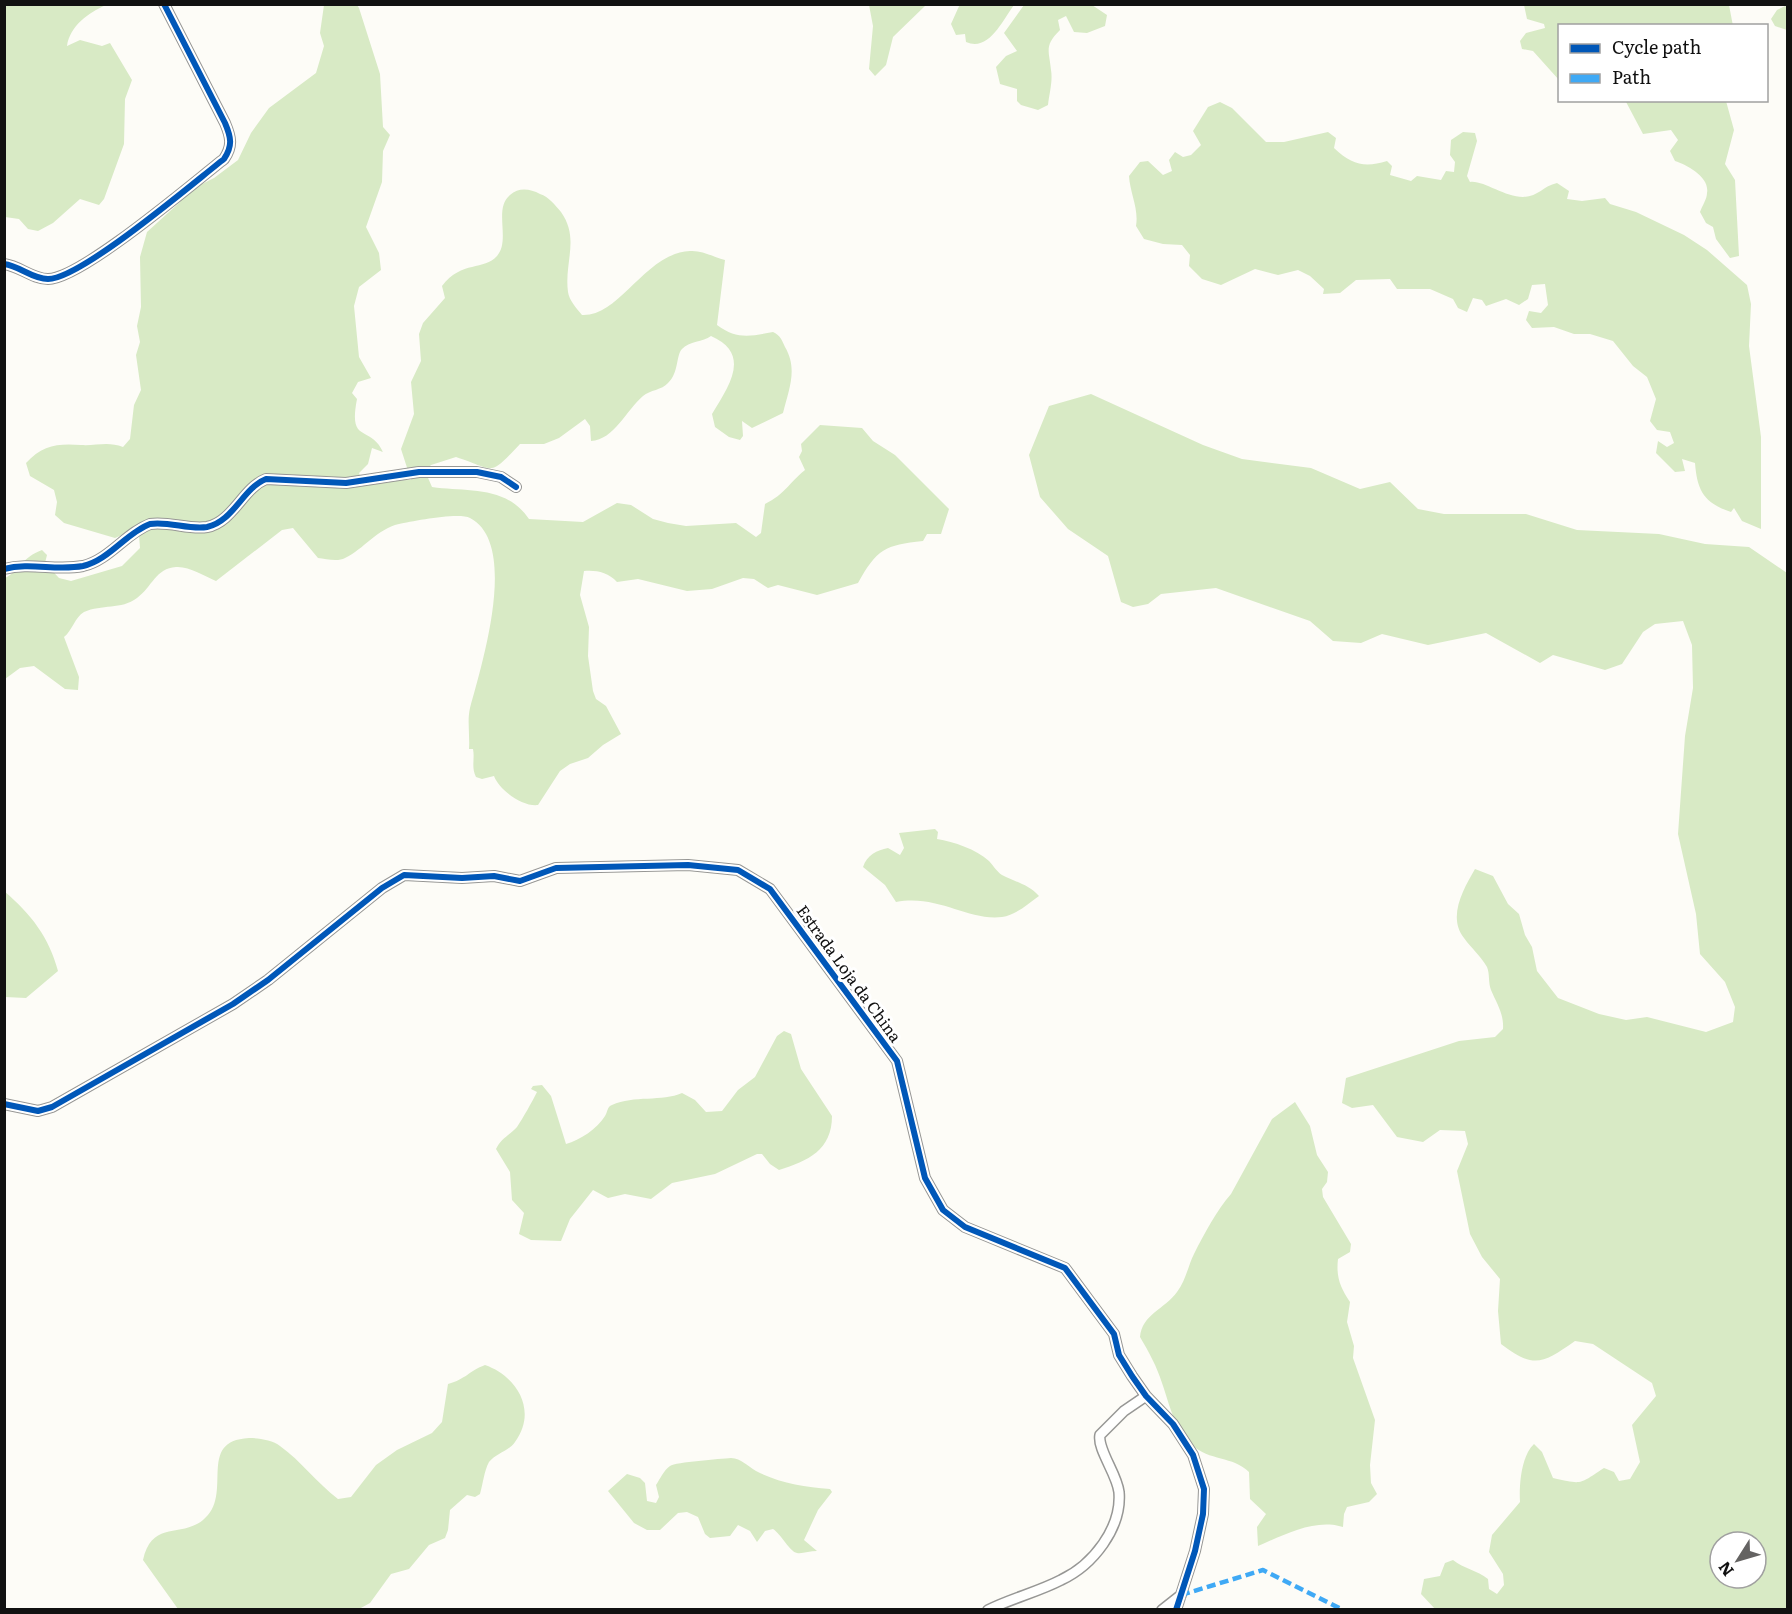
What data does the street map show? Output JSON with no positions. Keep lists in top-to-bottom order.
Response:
{
  "streets": {
    "street": ["Estrada Loja da China"]
  },
  "legend": ["Cycle path", "Path"],
  "north": "bottom left"
}
